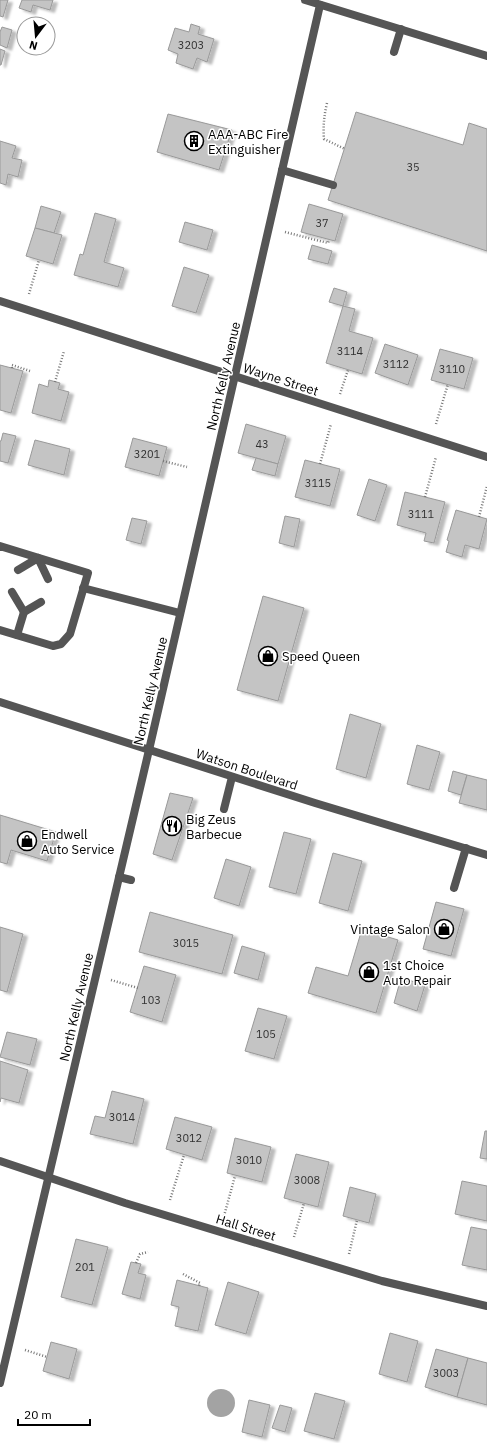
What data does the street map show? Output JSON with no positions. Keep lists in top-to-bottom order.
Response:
{
  "streets": {
    "street": [
      "North Kelly Avenue",
      "Wayne Street",
      "Watson Boulevard",
      "Hall Street"
    ]
  },
  "crossings": [
    ["North Kelly Avenue", "Wayne Street"],
    ["North Kelly Avenue", "Watson Boulevard"],
    ["North Kelly Avenue", "Hall Street"]
  ],
  "places": {
    "building": ["AAA-ABC Fire Extinguisher"],
    "shop": [
      "Speed Queen",
      "Endwell Auto Service",
      "Vintage Salon",
      "1st Choice Auto Repair"
    ],
    "restaurant": ["Big Zeus Barbecue"]
  },
  "house_numbers": [
    "3203",
    "35",
    "37",
    "3114",
    "3112",
    "3110",
    "43",
    "3201",
    "3115",
    "3111",
    "3015",
    "103",
    "105",
    "3014",
    "3012",
    "3010",
    "3008",
    "201",
    "3003"
  ],
  "scale_bar": "20 m",
  "north": "bottom"
}
